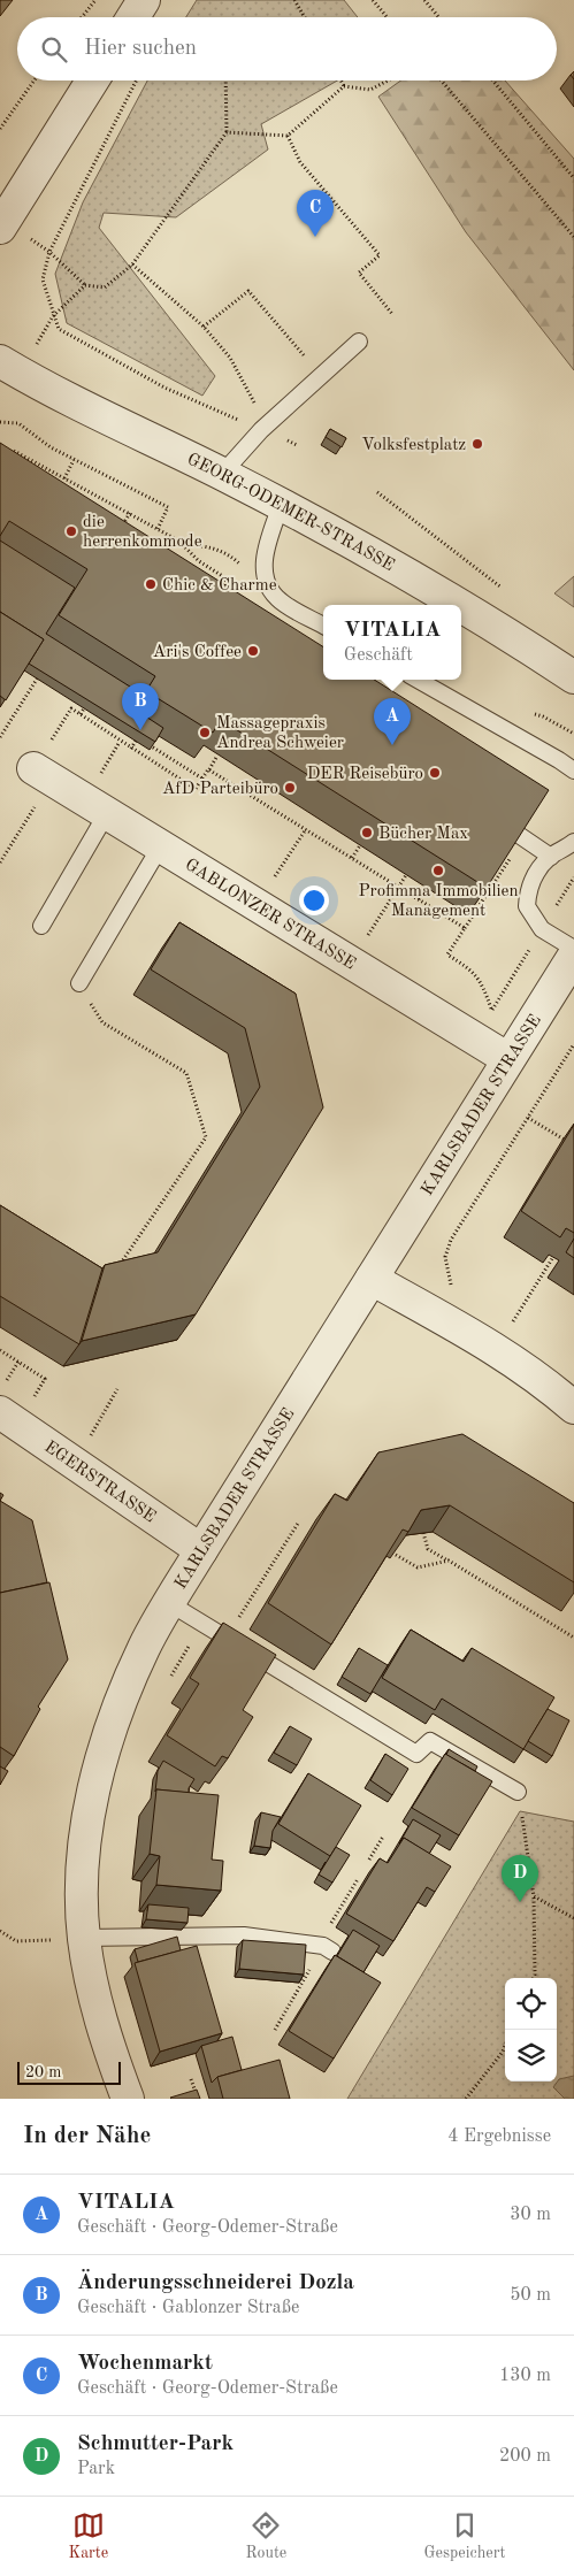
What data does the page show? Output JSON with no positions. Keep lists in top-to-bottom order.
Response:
{
  "streets": {
    "street": [
      "GEORG-ODEMER-STRASSE",
      "GABLONZER STRASSE",
      "KARLSBADER STRASSE",
      "EGERSTRASSE"
    ]
  },
  "crossings": [
    ["GABLONZER STRASSE", "KARLSBADER STRASSE"],
    ["KARLSBADER STRASSE", "EGERSTRASSE"]
  ],
  "places": [
    "Volksfestplatz",
    "die herrenkommode",
    "Chic & Charme",
    "Ari's Coffee",
    "Massagepraxis Andrea Schweier",
    "DER Reisebüro",
    "AfD Parteibüro",
    "Bücher Max",
    "Profimma Immobilien Management"
  ],
  "scale_bar": "20 m",
  "page": {
    "search": "Hier suchen",
    "pins": [
      "C",
      "B",
      "A",
      "D"
    ],
    "popup": ["VITALIA", "Geschäft"],
    "scale": "20 m",
    "heading": ["In der Nähe", "4 Ergebnisse"],
    "list": [
      {
        "mark": "A",
        "name": "VITALIA",
        "note": "Geschäft · Georg-Odemer-Straße",
        "value": "30 m"
      },
      {
        "mark": "B",
        "name": "Änderungsschneiderei Dozla",
        "note": "Geschäft · Gablonzer Straße",
        "value": "50 m"
      },
      {
        "mark": "C",
        "name": "Wochenmarkt",
        "note": "Geschäft · Georg-Odemer-Straße",
        "value": "130 m"
      },
      {
        "mark": "D",
        "name": "Schmutter-Park",
        "note": "Park",
        "value": "200 m"
      }
    ],
    "nav": ["Karte", "Route", "Gespeichert"]
  }
}
